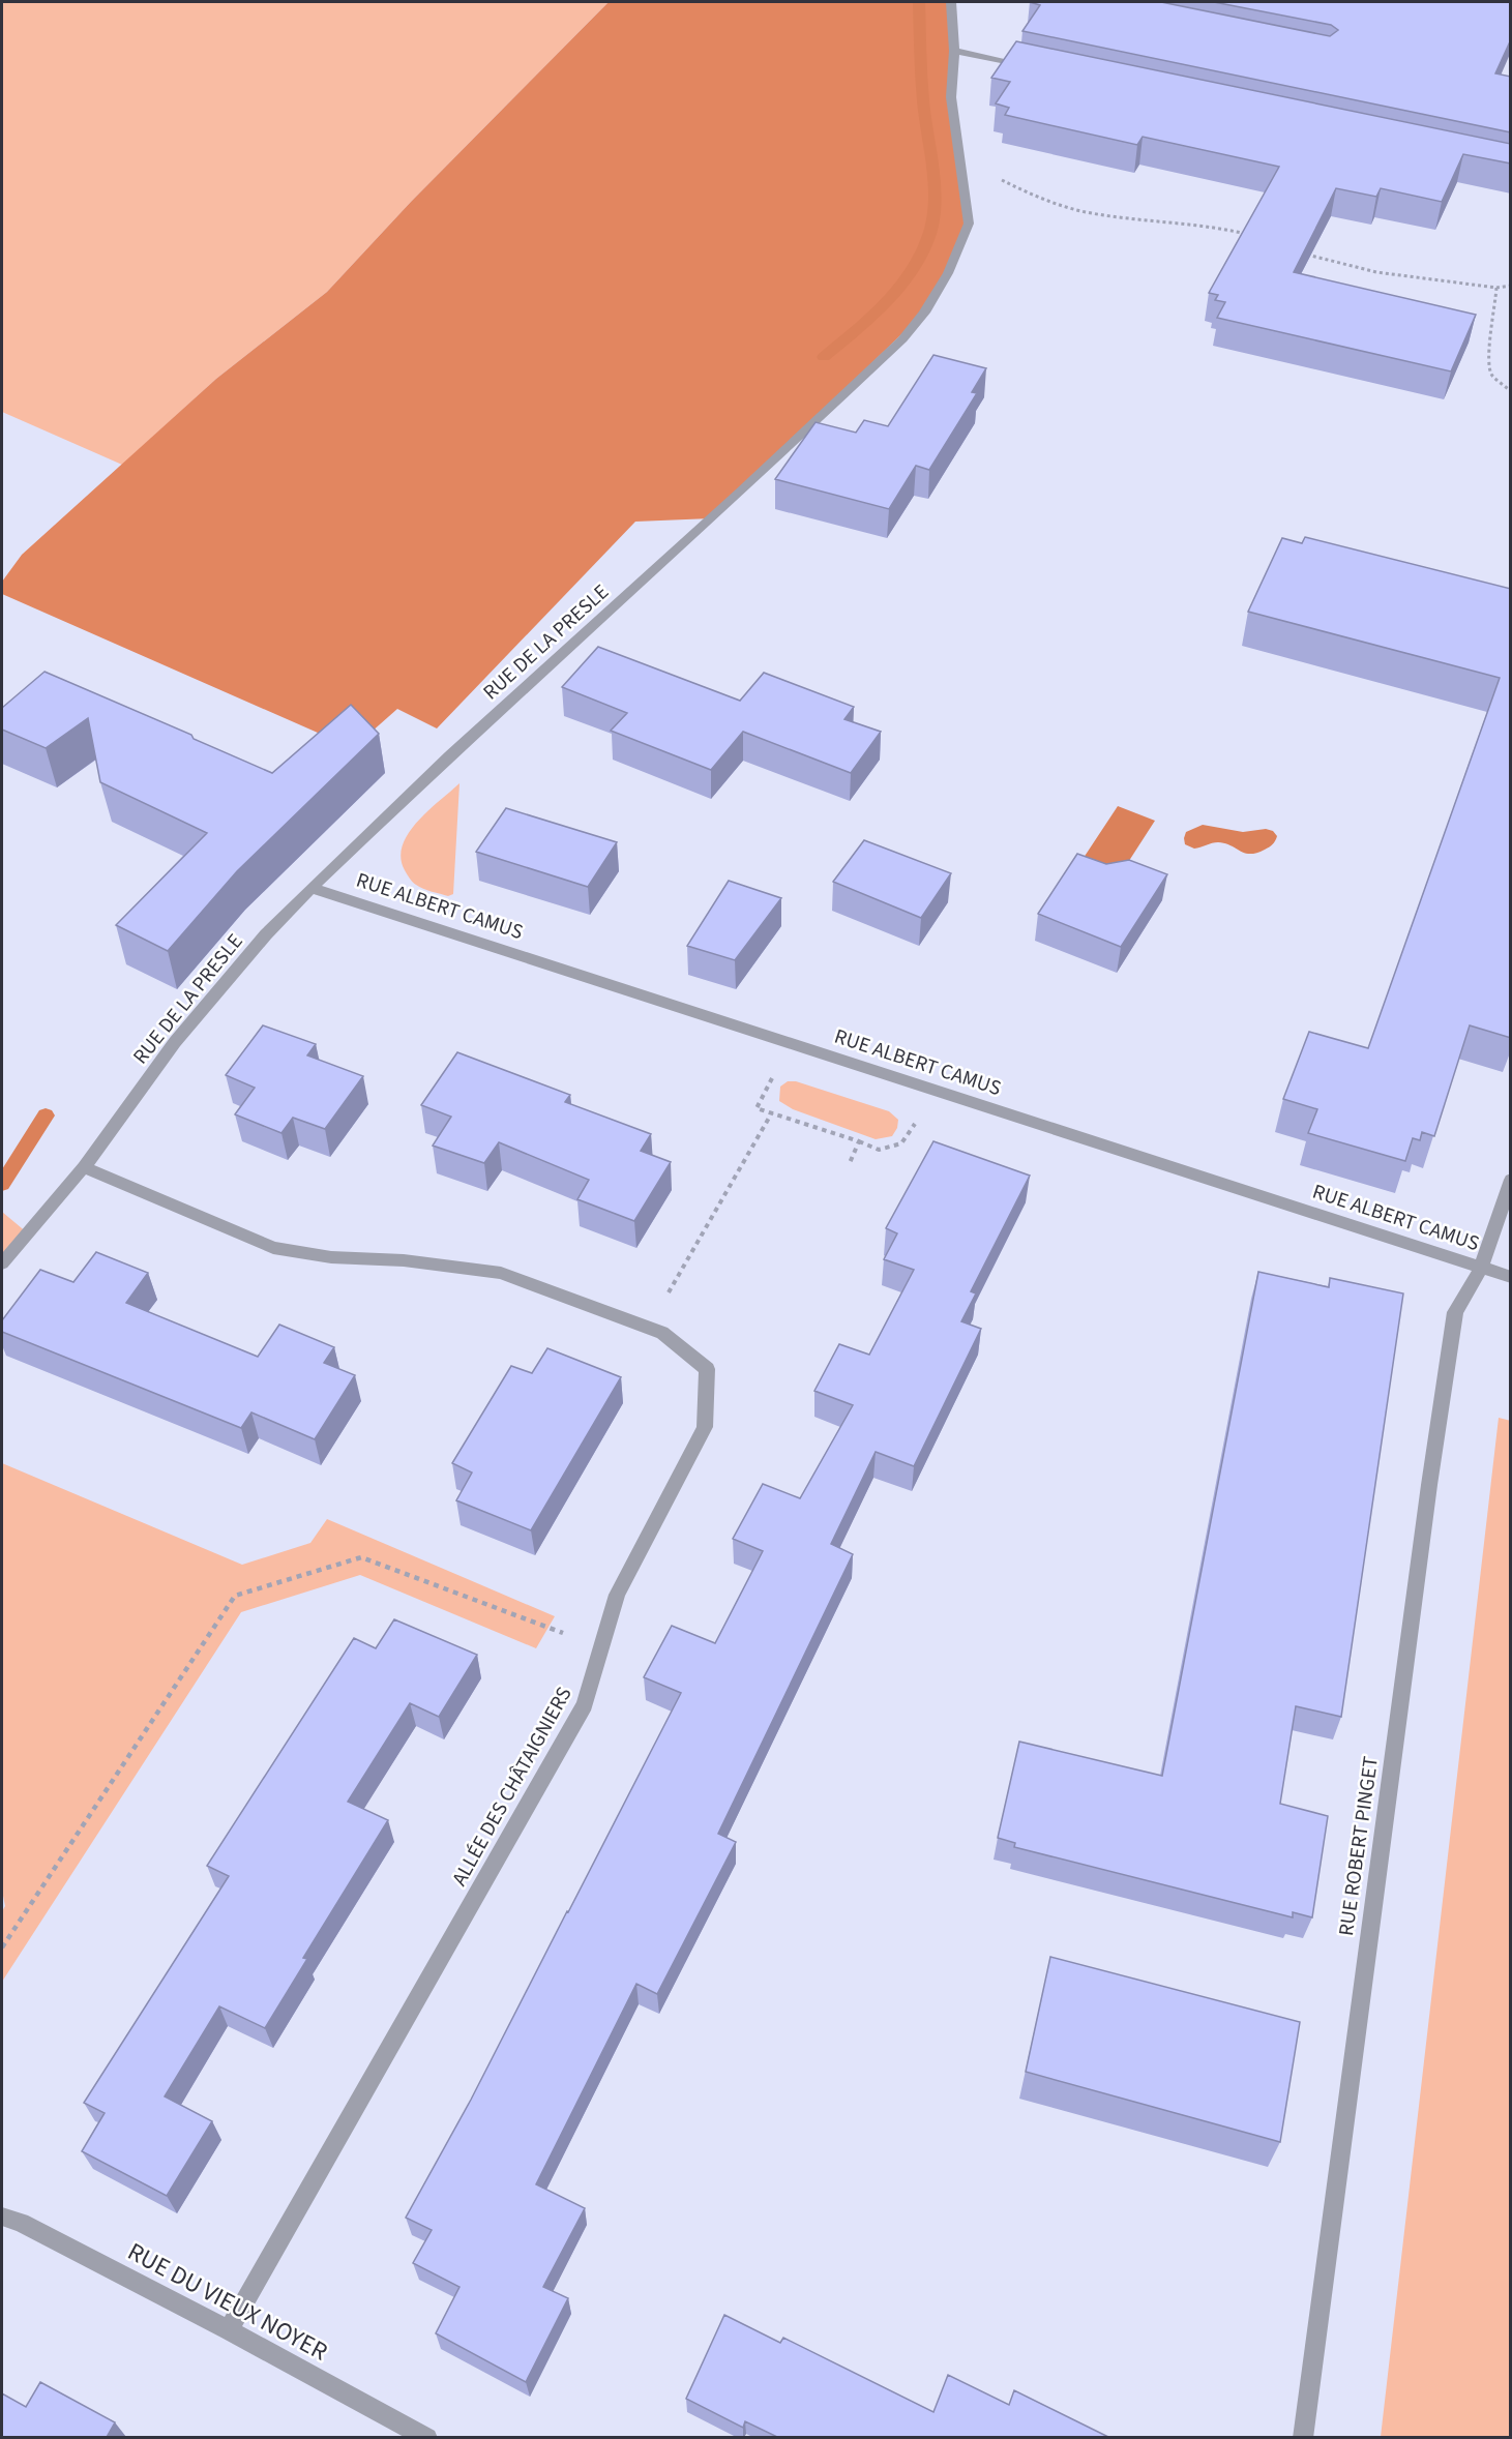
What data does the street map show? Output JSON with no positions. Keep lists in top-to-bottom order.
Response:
{
  "streets": {
    "street": [
      "RUE DE LA PRESLE",
      "RUE ALBERT CAMUS",
      "ALLÉE DES CHÂTAIGNIERS",
      "RUE ROBERT PINGET",
      "RUE DU VIEUX NOYER"
    ]
  },
  "crossings": [
    ["RUE DE LA PRESLE", "RUE ALBERT CAMUS"],
    ["RUE DE LA PRESLE", "ALLÉE DES CHÂTAIGNIERS"],
    ["RUE ALBERT CAMUS", "RUE ROBERT PINGET"],
    ["ALLÉE DES CHÂTAIGNIERS", "RUE DU VIEUX NOYER"]
  ]
}
